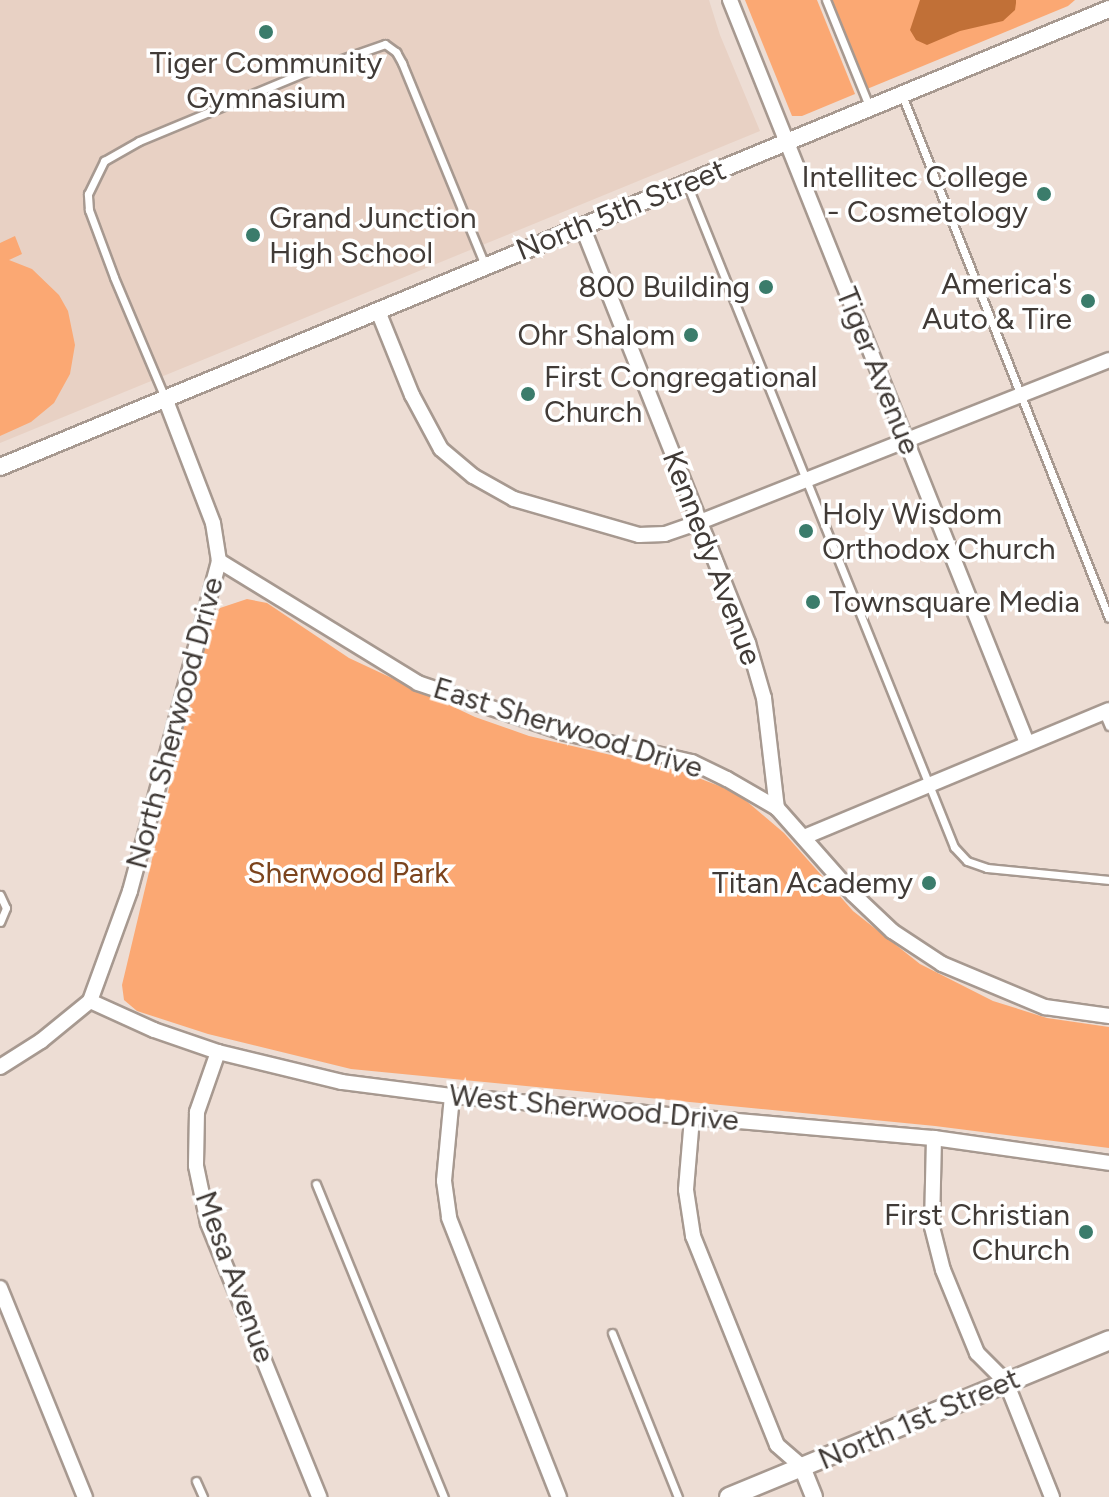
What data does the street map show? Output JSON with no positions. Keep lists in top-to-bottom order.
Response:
{
  "streets": {
    "main road": ["North 1st Street"],
    "street": [
      "North 5th Street",
      "Tiger Avenue",
      "Kennedy Avenue",
      "North Sherwood Drive",
      "East Sherwood Drive",
      "West Sherwood Drive",
      "Mesa Avenue"
    ]
  },
  "crossings": [
    ["North 5th Street", "Tiger Avenue"],
    ["North 5th Street", "Kennedy Avenue"],
    ["North 5th Street", "North Sherwood Drive"],
    ["Kennedy Avenue", "East Sherwood Drive"],
    ["North Sherwood Drive", "East Sherwood Drive"],
    ["North Sherwood Drive", "West Sherwood Drive"],
    ["West Sherwood Drive", "Mesa Avenue"]
  ],
  "parks": ["Sherwood Park"],
  "places": [
    "Tiger Community Gymnasium",
    "Intellitec College - Cosmetology",
    "Grand Junction High School",
    "800 Building",
    "America's Auto & Tire",
    "Ohr Shalom",
    "First Congregational Church",
    "Holy Wisdom Orthodox Church",
    "Townsquare Media",
    "Titan Academy",
    "First Christian Church"
  ]
}
